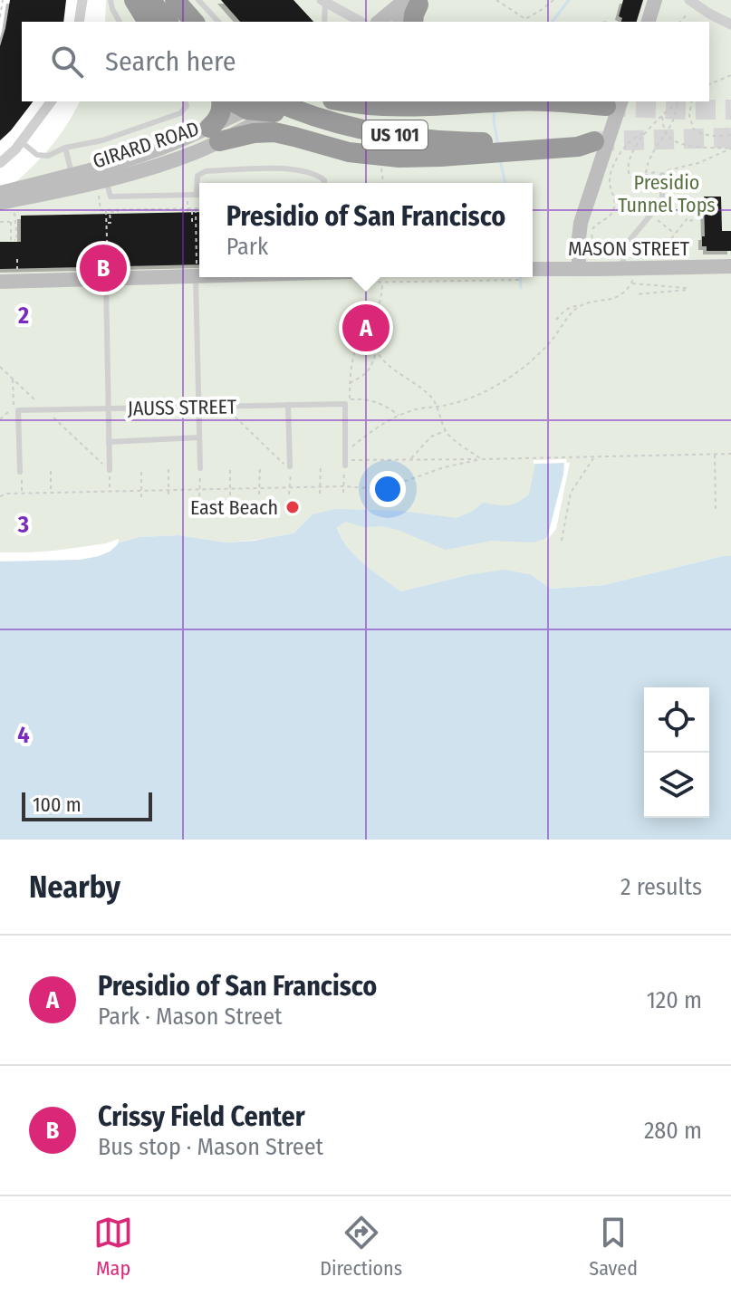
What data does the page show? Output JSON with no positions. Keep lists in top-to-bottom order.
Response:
{
  "streets": {
    "highway": ["US 101"],
    "street": ["GIRARD ROAD", "MASON STREET"],
    "lane": ["JAUSS STREET"]
  },
  "crossings": [
    ["US 101", "GIRARD ROAD"]
  ],
  "parks": ["Presidio Tunnel Tops"],
  "places": ["East Beach"],
  "scale_bar": "100 m",
  "page": {
    "search": "Search here",
    "popup": ["Presidio of San Francisco", "Park"],
    "pins": ["B", "A"],
    "scale": "100 m",
    "heading": ["Nearby", "2 results"],
    "list": [
      {
        "mark": "A",
        "name": "Presidio of San Francisco",
        "note": "Park · Mason Street",
        "value": "120 m"
      },
      {
        "mark": "B",
        "name": "Crissy Field Center",
        "note": "Bus stop · Mason Street",
        "value": "280 m"
      }
    ],
    "nav": ["Map", "Directions", "Saved"]
  },
  "grid": {
    "rows": ["2", "3", "4"]
  }
}
